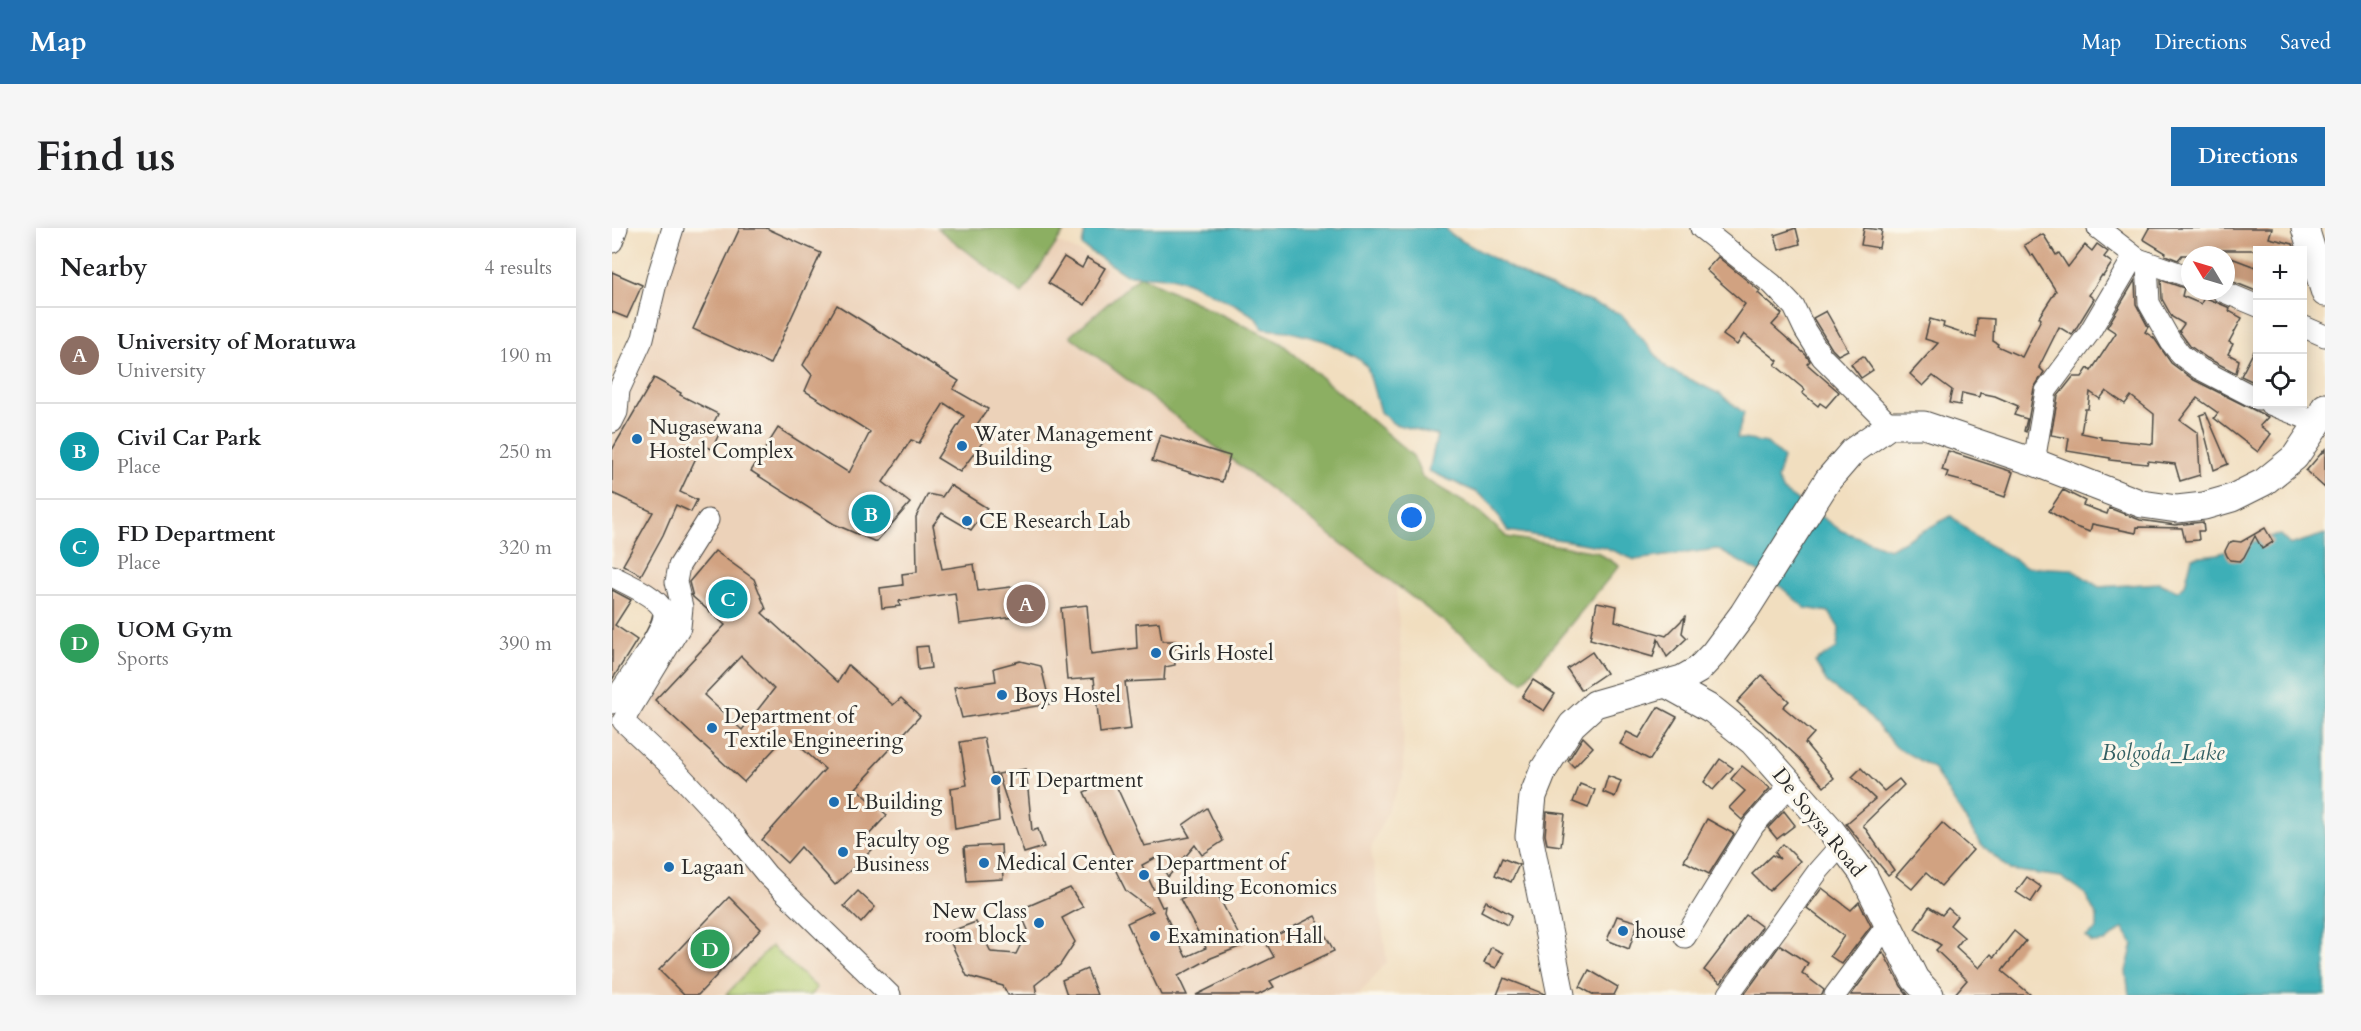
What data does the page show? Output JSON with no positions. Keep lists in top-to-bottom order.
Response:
{
  "streets": {
    "main road": ["De Soysa Road"]
  },
  "water": ["Bolgoda_Lake"],
  "places": [
    "Nugasewana Hostel Complex",
    "Water Management Building",
    "CE Research Lab",
    "Girls Hostel",
    "Boys Hostel",
    "Department of Textile Engineering",
    "IT Department",
    "L Building",
    "Faculty og Business",
    "Medical Center",
    "Lagaan",
    "Department of Building Economics",
    "New Class room block",
    "house",
    "Examination Hall"
  ],
  "north": "top left",
  "page": {
    "header": "Map",
    "nav": ["Map", "Directions", "Saved"],
    "buttons": "Directions",
    "title": "Find us",
    "heading": ["Nearby", "4 results"],
    "map_buttons": ["+", "−"],
    "list": [
      {
        "mark": "A",
        "name": "University of Moratuwa",
        "note": "University",
        "value": "190 m"
      },
      {
        "mark": "B",
        "name": "Civil Car Park",
        "note": "Place",
        "value": "250 m"
      },
      {
        "mark": "C",
        "name": "FD Department",
        "note": "Place",
        "value": "320 m"
      },
      {
        "mark": "D",
        "name": "UOM Gym",
        "note": "Sports",
        "value": "390 m"
      }
    ],
    "pins": [
      "B",
      "C",
      "A",
      "D"
    ]
  }
}
